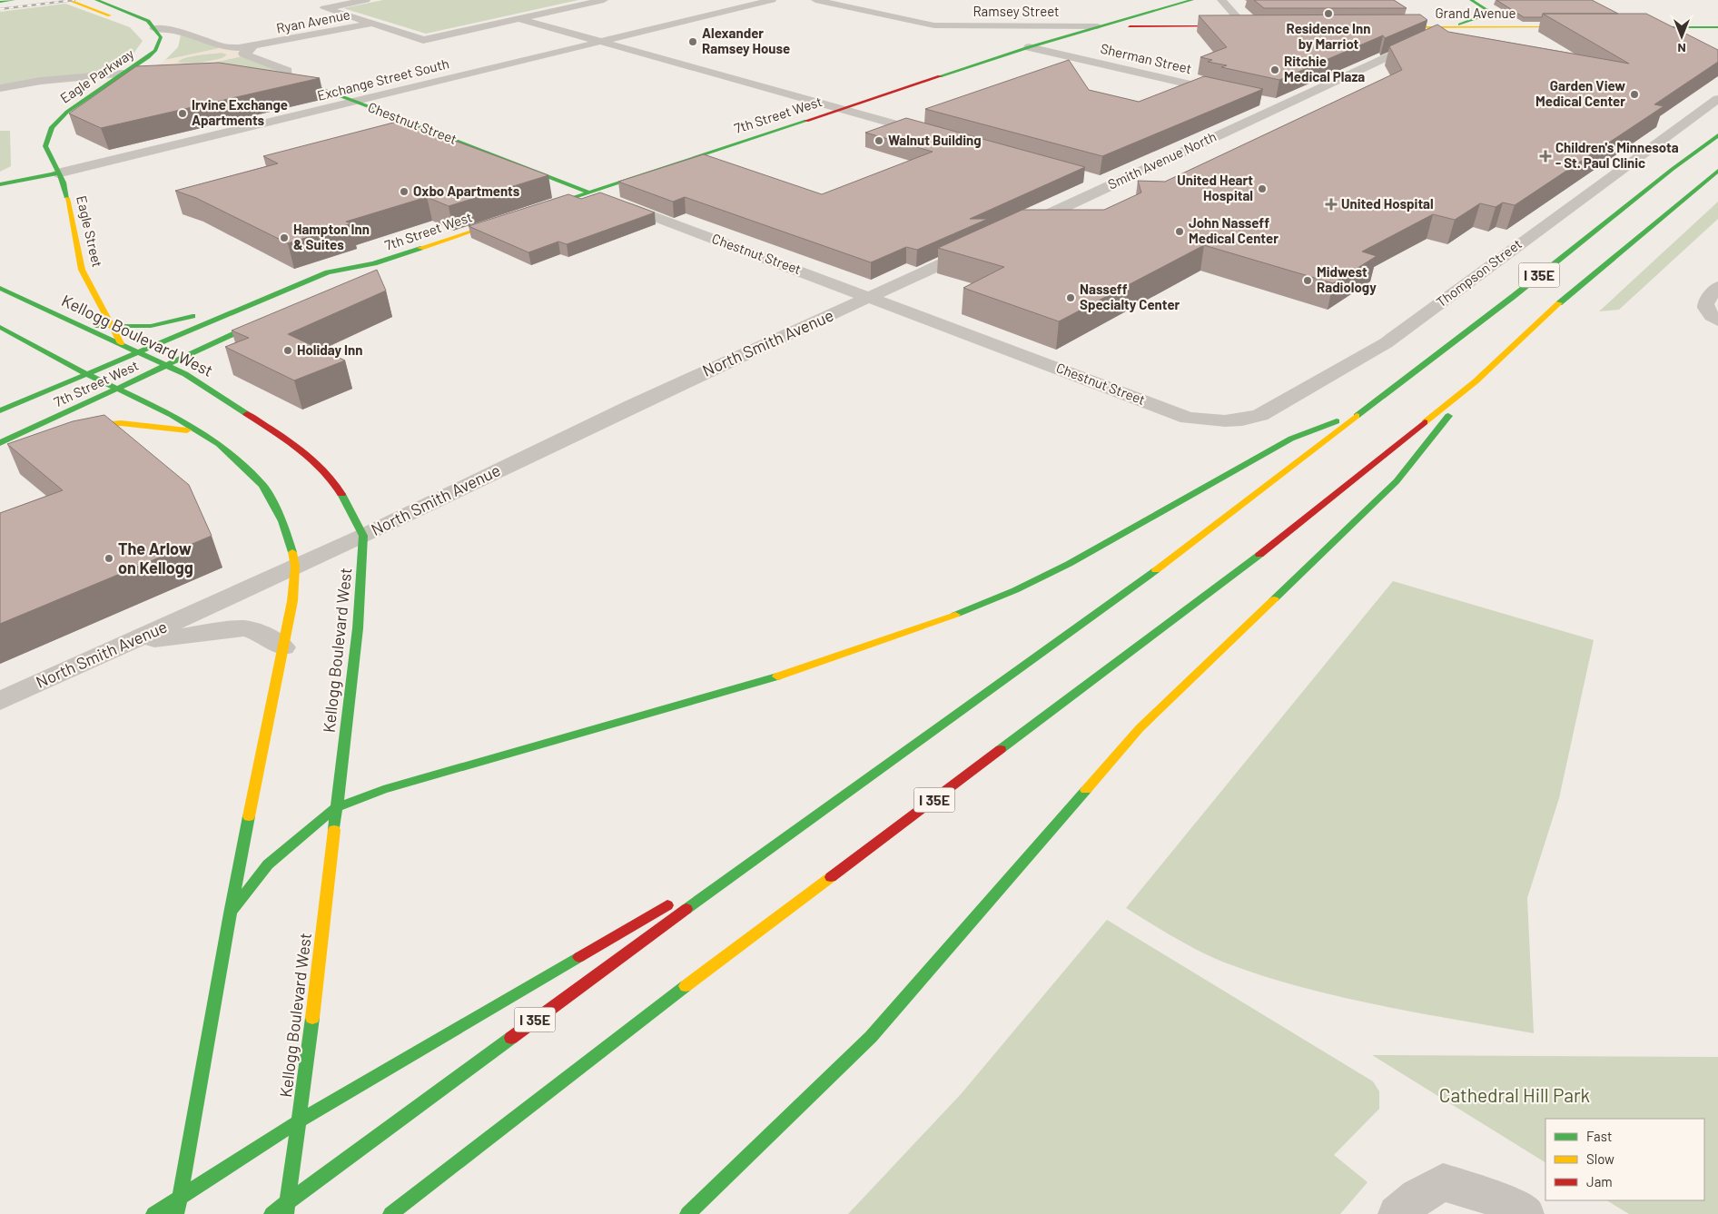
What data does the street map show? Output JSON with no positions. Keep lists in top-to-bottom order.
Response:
{
  "streets": {
    "main road": [
      "Grand Avenue",
      "Eagle Parkway",
      "Exchange Street South",
      "7th Street West",
      "Chestnut Street",
      "Eagle Street",
      "I 35E",
      "Kellogg Boulevard West"
    ],
    "street": [
      "Ramsey Street",
      "Ryan Avenue",
      "Sherman Street",
      "Smith Avenue North",
      "Thompson Street",
      "North Smith Avenue"
    ]
  },
  "crossings": [
    ["Ramsey Street", "7th Street West"],
    ["Grand Avenue", "Smith Avenue North"],
    ["Sherman Street", "7th Street West"],
    ["Eagle Parkway", "Exchange Street South"],
    ["Eagle Parkway", "Eagle Street"],
    ["Exchange Street South", "Chestnut Street"],
    ["Exchange Street South", "Eagle Street"],
    ["7th Street West", "Chestnut Street"],
    ["7th Street West", "Kellogg Boulevard West"],
    ["Chestnut Street", "Thompson Street"],
    ["Chestnut Street", "North Smith Avenue"],
    ["Eagle Street", "Kellogg Boulevard West"],
    ["Kellogg Boulevard West", "North Smith Avenue"]
  ],
  "parks": ["Cathedral Hill Park"],
  "places": {
    "other": [
      "Residence Inn by Marriot",
      "Alexander Ramsey House",
      "Ritchie Medical Plaza",
      "Garden View Medical Center",
      "Irvine Exchange Apartments",
      "Walnut Building",
      "United Heart Hospital",
      "Oxbo Apartments",
      "John Nasseff Medical Center",
      "Hampton Inn & Suites",
      "Midwest Radiology",
      "Nasseff Specialty Center",
      "Holiday Inn",
      "The Arlow on Kellogg"
    ],
    "health": ["Children's Minnesota - St. Paul Clinic", "United Hospital"]
  },
  "legend": ["Fast", "Slow", "Jam"],
  "north": "bottom"
}
